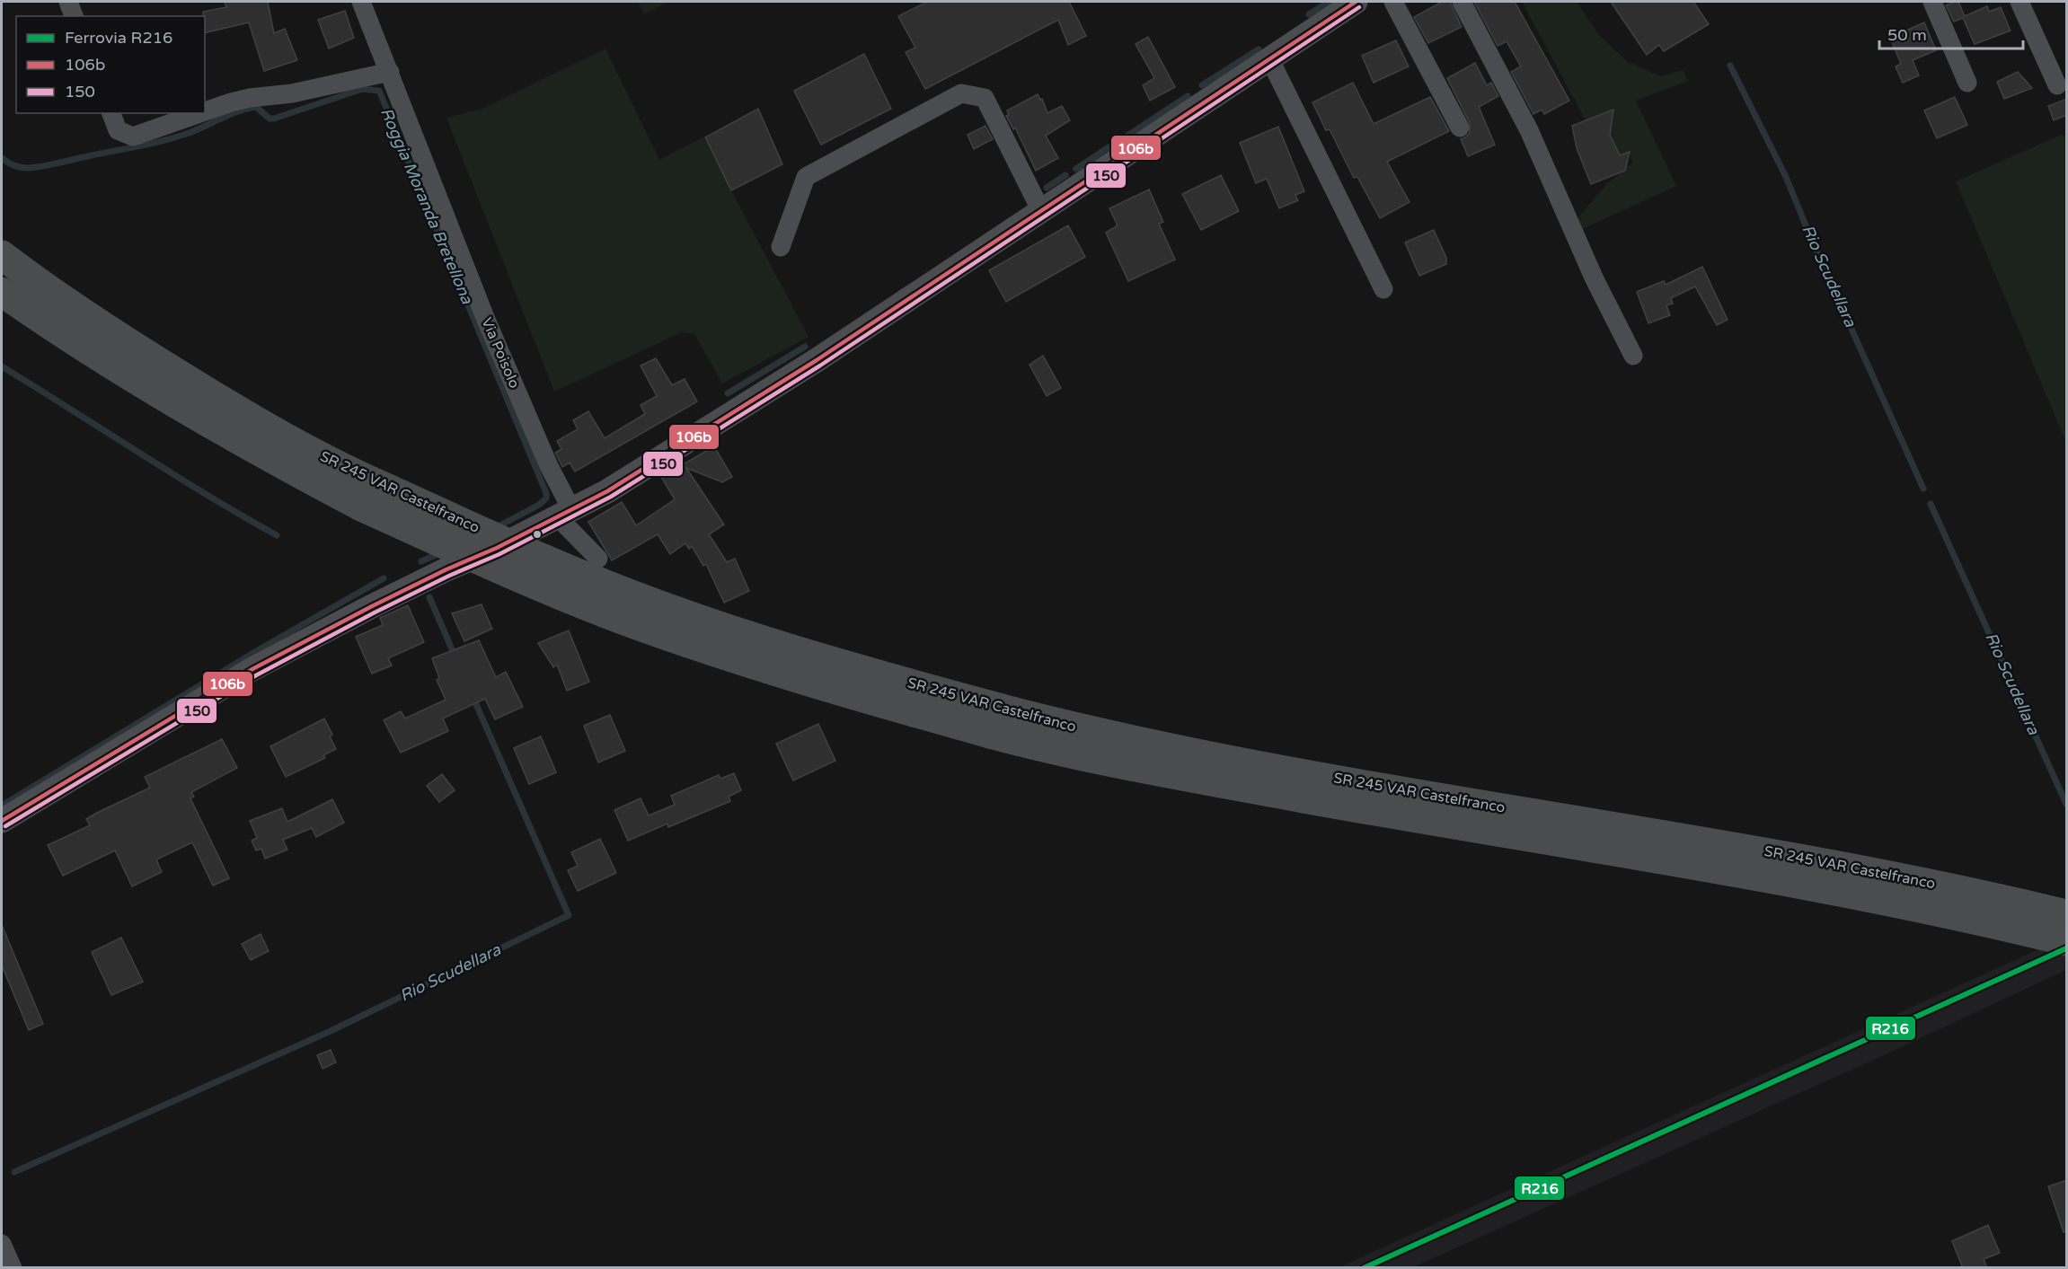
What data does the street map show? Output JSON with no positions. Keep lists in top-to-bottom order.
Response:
{
  "streets": {
    "highway": ["SR 245 VAR Castelfranco"],
    "street": ["Via Poisolo"]
  },
  "water": ["Roggia Moranda Bretellona", "Rio Scudellara"],
  "lines": ["transit line 106b", "transit line 150", "rail line R216"],
  "legend": ["Ferrovia R216", "106b", "150"],
  "scale_bar": "50 m"
}
